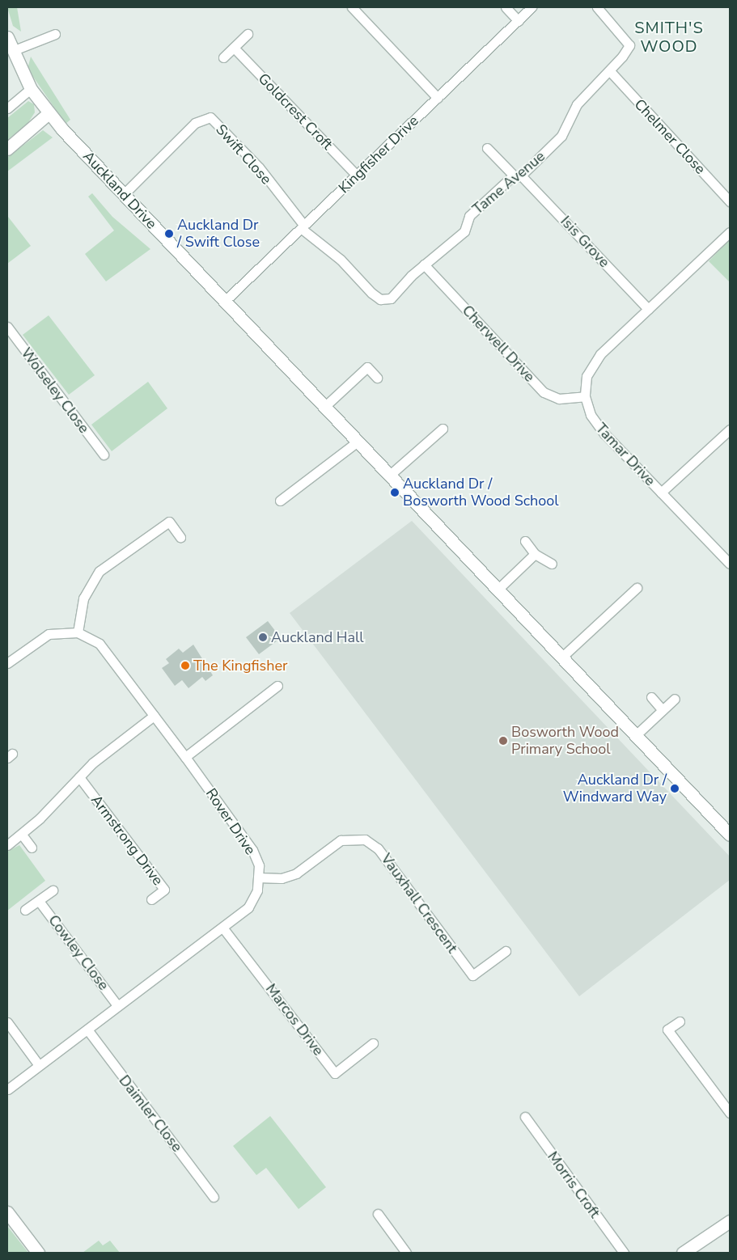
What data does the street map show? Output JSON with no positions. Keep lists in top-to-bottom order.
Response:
{
  "streets": {
    "street": [
      "Goldcrest Croft",
      "Chelmer Close",
      "Swift Close",
      "Kingfisher Drive",
      "Tame Avenue",
      "Auckland Drive",
      "Isis Grove",
      "Cherwell Drive",
      "Wolseley Close",
      "Tamar Drive",
      "Rover Drive",
      "Armstrong Drive",
      "Vauxhall Crescent",
      "Cowley Close",
      "Marcos Drive",
      "Daimler Close",
      "Morris Croft"
    ]
  },
  "crossings": [
    ["Goldcrest Croft", "Kingfisher Drive"],
    ["Chelmer Close", "Tame Avenue"],
    ["Swift Close", "Kingfisher Drive"],
    ["Swift Close", "Tame Avenue"],
    ["Swift Close", "Auckland Drive"],
    ["Kingfisher Drive", "Tame Avenue"],
    ["Kingfisher Drive", "Auckland Drive"],
    ["Tame Avenue", "Isis Grove"],
    ["Tame Avenue", "Cherwell Drive"],
    ["Isis Grove", "Tamar Drive"],
    ["Cherwell Drive", "Tamar Drive"],
    ["Rover Drive", "Vauxhall Crescent"],
    ["Rover Drive", "Cowley Close"],
    ["Rover Drive", "Marcos Drive"],
    ["Rover Drive", "Daimler Close"]
  ],
  "districts": ["SMITH'S WOOD"],
  "places": [
    "Auckland Dr / Swift Close",
    "Auckland Dr / Bosworth Wood School",
    "Auckland Hall",
    "The Kingfisher",
    "Bosworth Wood Primary School",
    "Auckland Dr / Windward Way"
  ]
}
